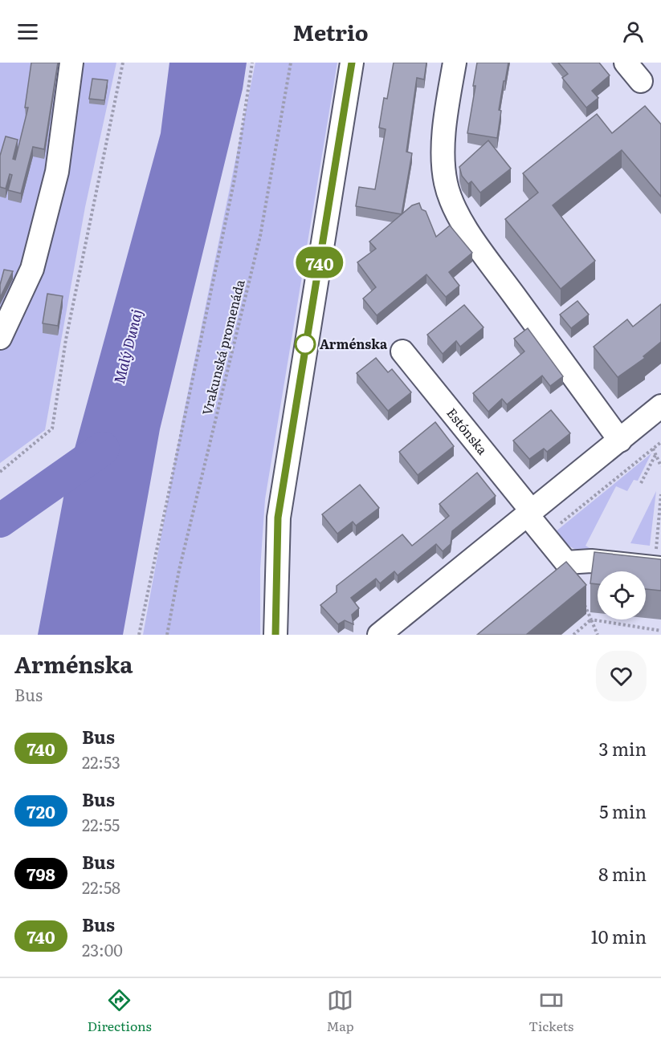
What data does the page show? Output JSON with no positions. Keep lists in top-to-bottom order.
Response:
{
  "streets": {
    "street": ["Estónska"],
    "path": ["Vrakunská promenáda"]
  },
  "water": ["Malý Dunaj"],
  "places": ["Arménska"],
  "lines": ["bus line 740"],
  "page": {
    "header": "Metrio",
    "on_map": "740",
    "heading": ["Arménska", "Bus"],
    "list": [
      {
        "mark": "740",
        "name": "Bus",
        "note": "22:53",
        "value": "3 min"
      },
      {
        "mark": "720",
        "name": "Bus",
        "note": "22:55",
        "value": "5 min"
      },
      {
        "mark": "798",
        "name": "Bus",
        "note": "22:58",
        "value": "8 min"
      },
      {
        "mark": "740",
        "name": "Bus",
        "note": "23:00",
        "value": "10 min"
      }
    ],
    "tabs": ["Directions", "Map", "Tickets"]
  }
}
